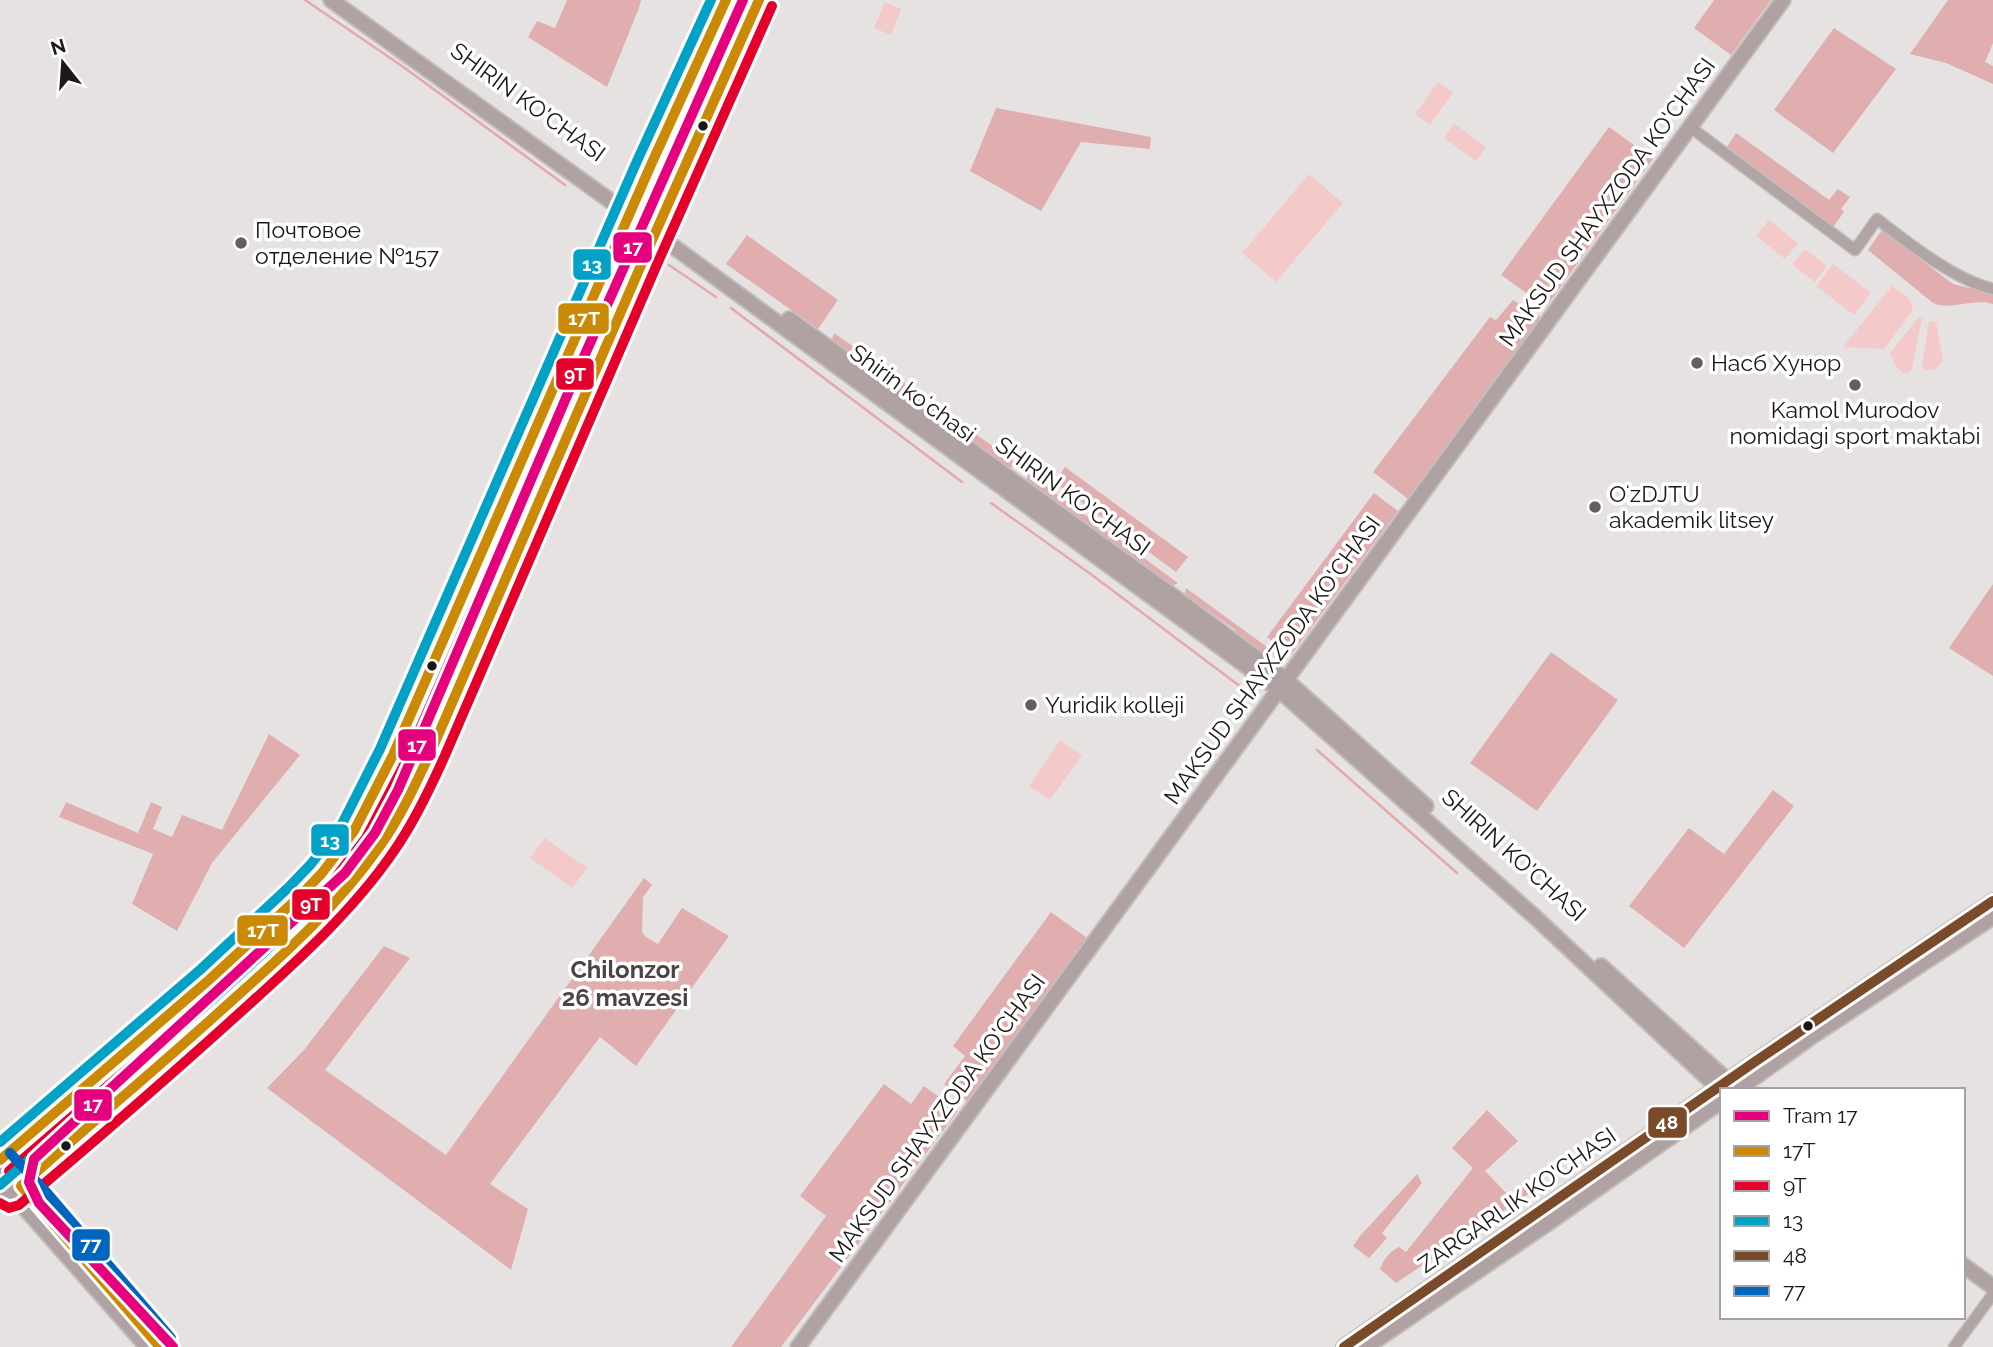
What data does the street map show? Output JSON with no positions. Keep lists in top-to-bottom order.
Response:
{
  "streets": {
    "main road": ["SHIRIN KO'CHASI", "MAKSUD SHAYXZODA KO'CHASI", "ZARGARLIK KO'CHASI"]
  },
  "crossings": [
    ["SHIRIN KO'CHASI", "MAKSUD SHAYXZODA KO'CHASI"]
  ],
  "districts": ["Chilonzor 26 mavzesi"],
  "places": [
    "Почтовое отделение №157",
    "Насб Хунор",
    "Kamol Murodov nomidagi sport maktabi",
    "OʻzDJTU akademik litsey",
    "Yuridik kolleji"
  ],
  "lines": [
    "tram line 17",
    "transit line 17T",
    "transit line 13",
    "transit line 9Т",
    "transit line 48",
    "transit line 77"
  ],
  "legend": [
    "Tram 17",
    "17T",
    "9Т",
    "13",
    "48",
    "77"
  ],
  "north": "top"
}
